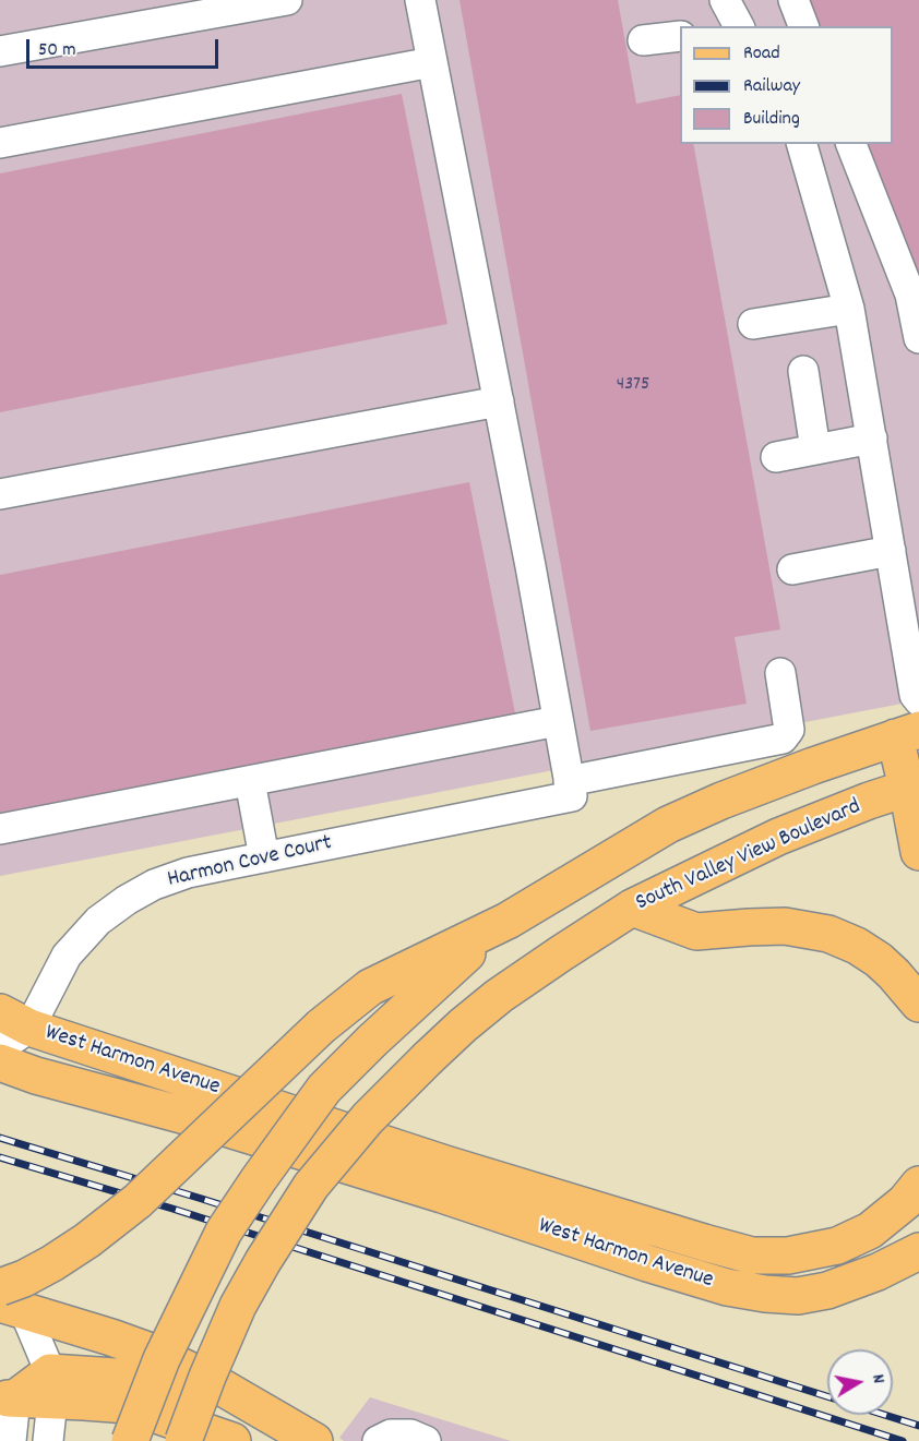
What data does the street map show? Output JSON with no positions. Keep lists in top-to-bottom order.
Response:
{
  "streets": {
    "main road": ["South Valley View Boulevard", "West Harmon Avenue"],
    "street": ["Harmon Cove Court"]
  },
  "crossings": [
    ["Harmon Cove Court", "West Harmon Avenue"]
  ],
  "house_numbers": ["4375"],
  "legend": ["Road", "Railway", "Building"],
  "scale_bar": "50 m",
  "north": "right"
}
